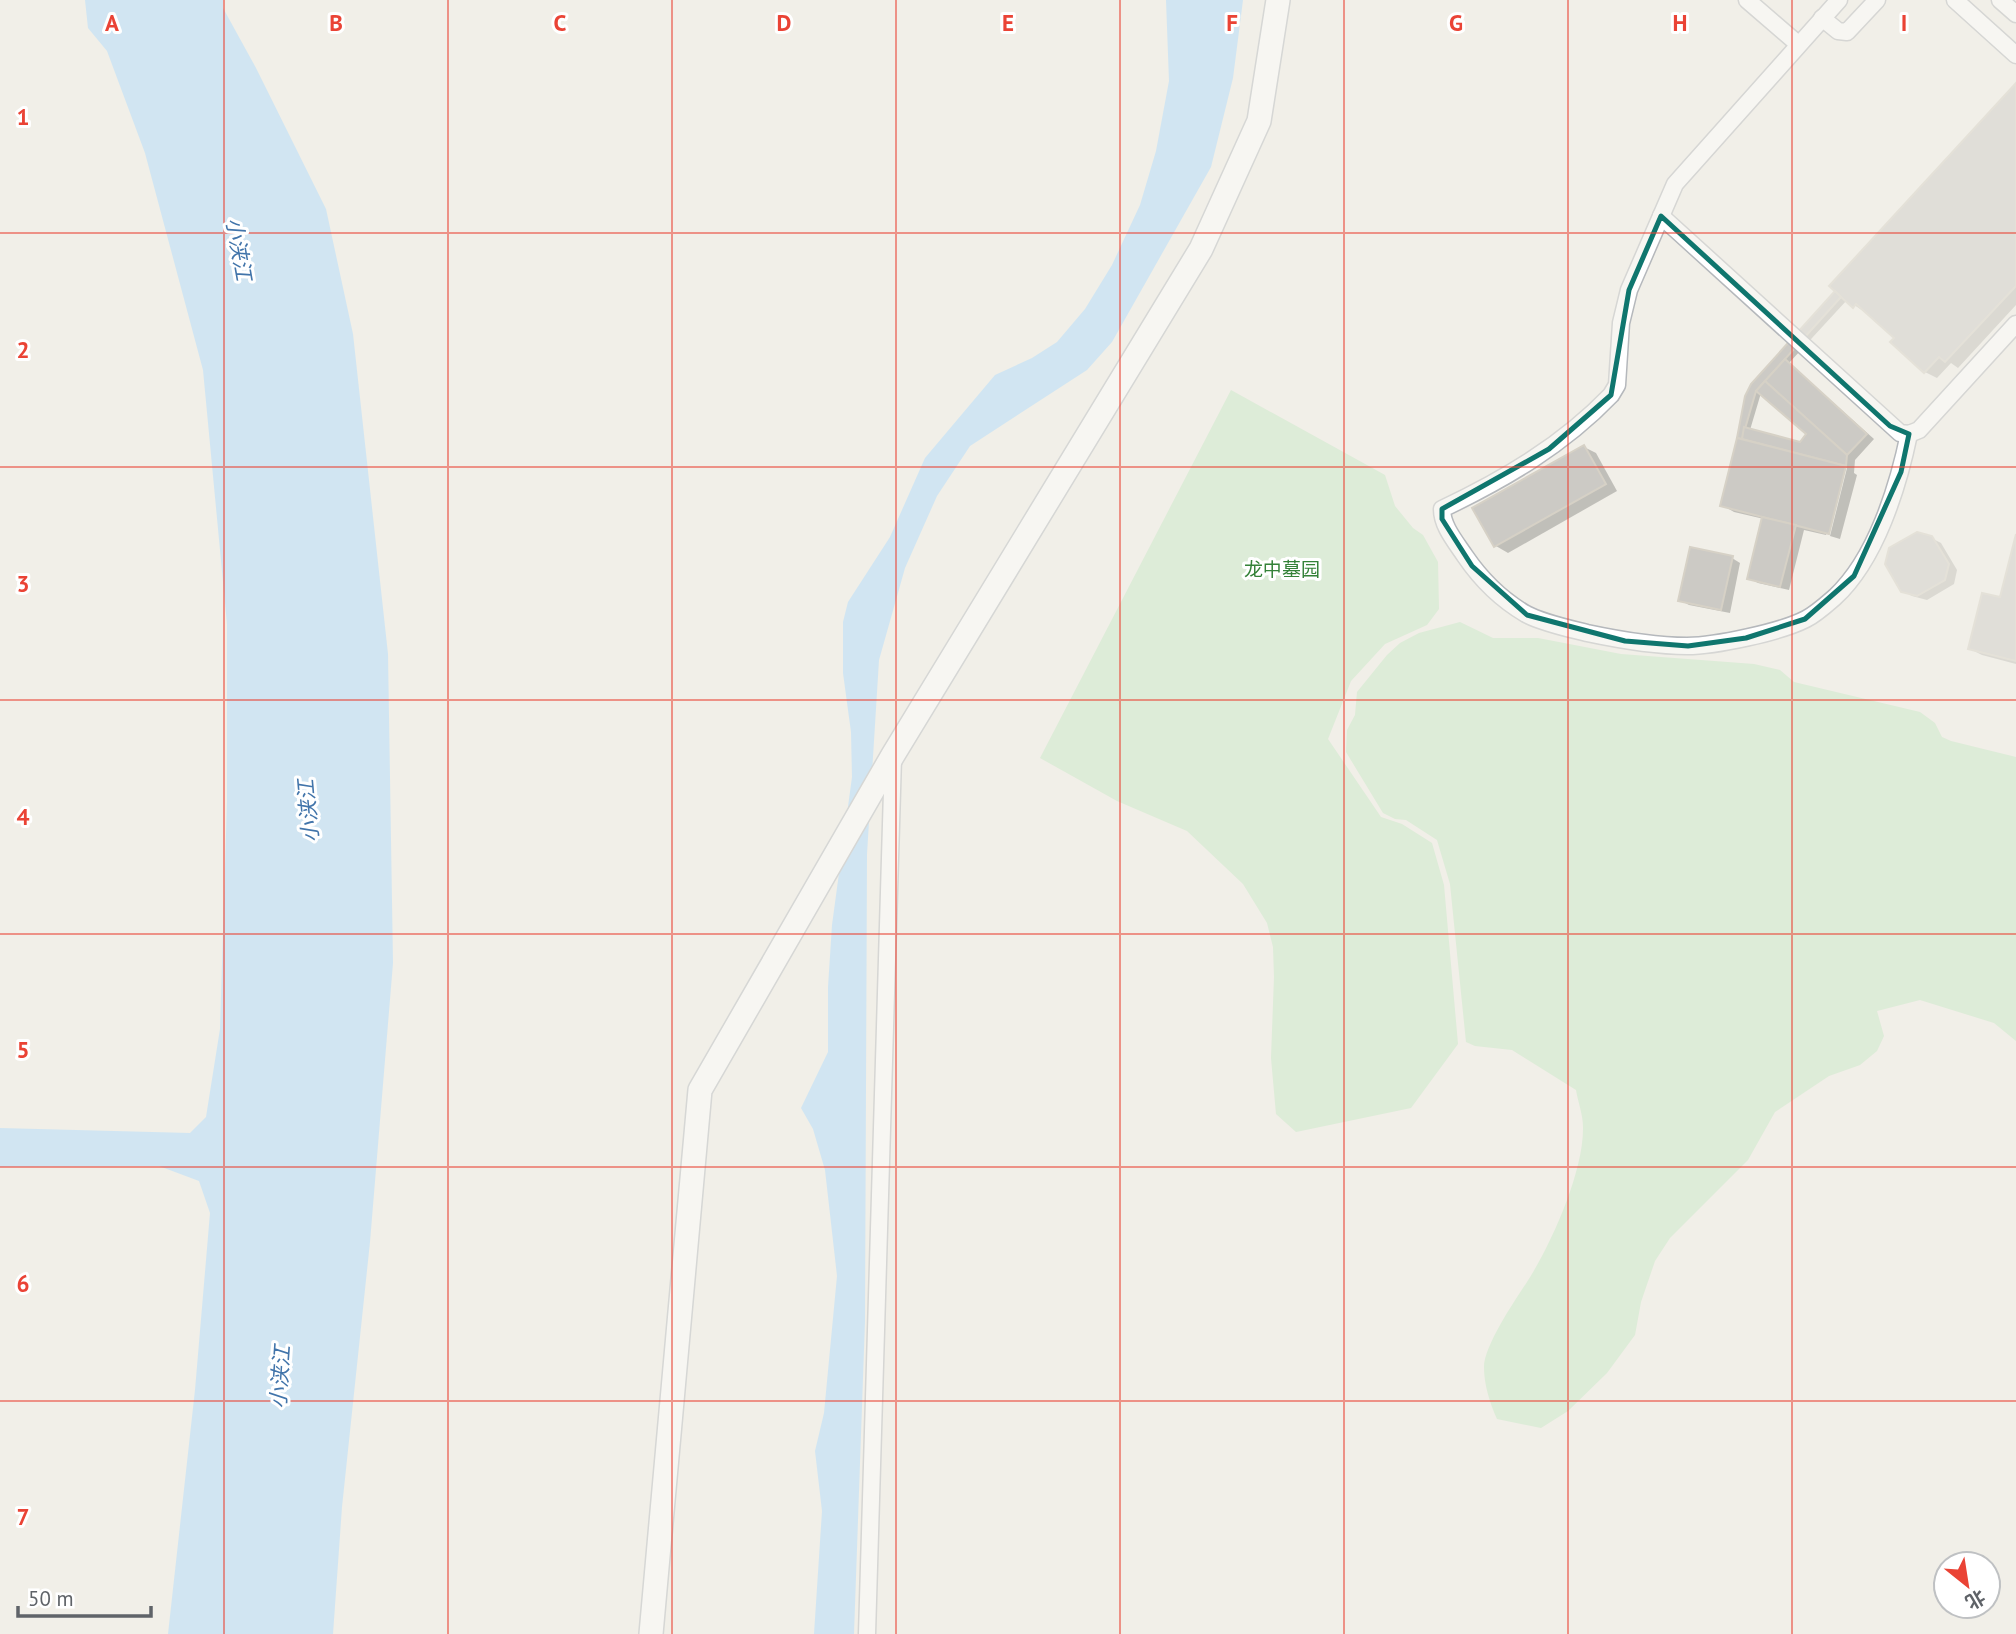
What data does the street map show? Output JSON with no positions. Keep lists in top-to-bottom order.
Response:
{
  "water": ["小浃江"],
  "parks": ["龙中墓园"],
  "scale_bar": "50 m",
  "north": "bottom right",
  "grid": {
    "columns": [
      "A",
      "B",
      "C",
      "D",
      "E",
      "F",
      "G",
      "H",
      "I"
    ],
    "rows": [
      "1",
      "2",
      "3",
      "4",
      "5",
      "6",
      "7"
    ]
  }
}
